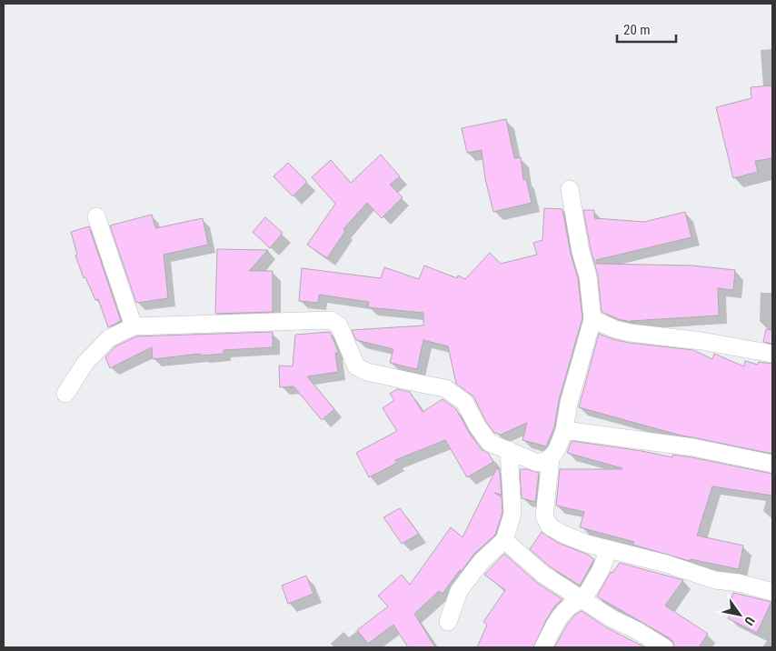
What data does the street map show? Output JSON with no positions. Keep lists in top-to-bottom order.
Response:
{
  "scale_bar": "20 m",
  "north": "bottom right"
}
